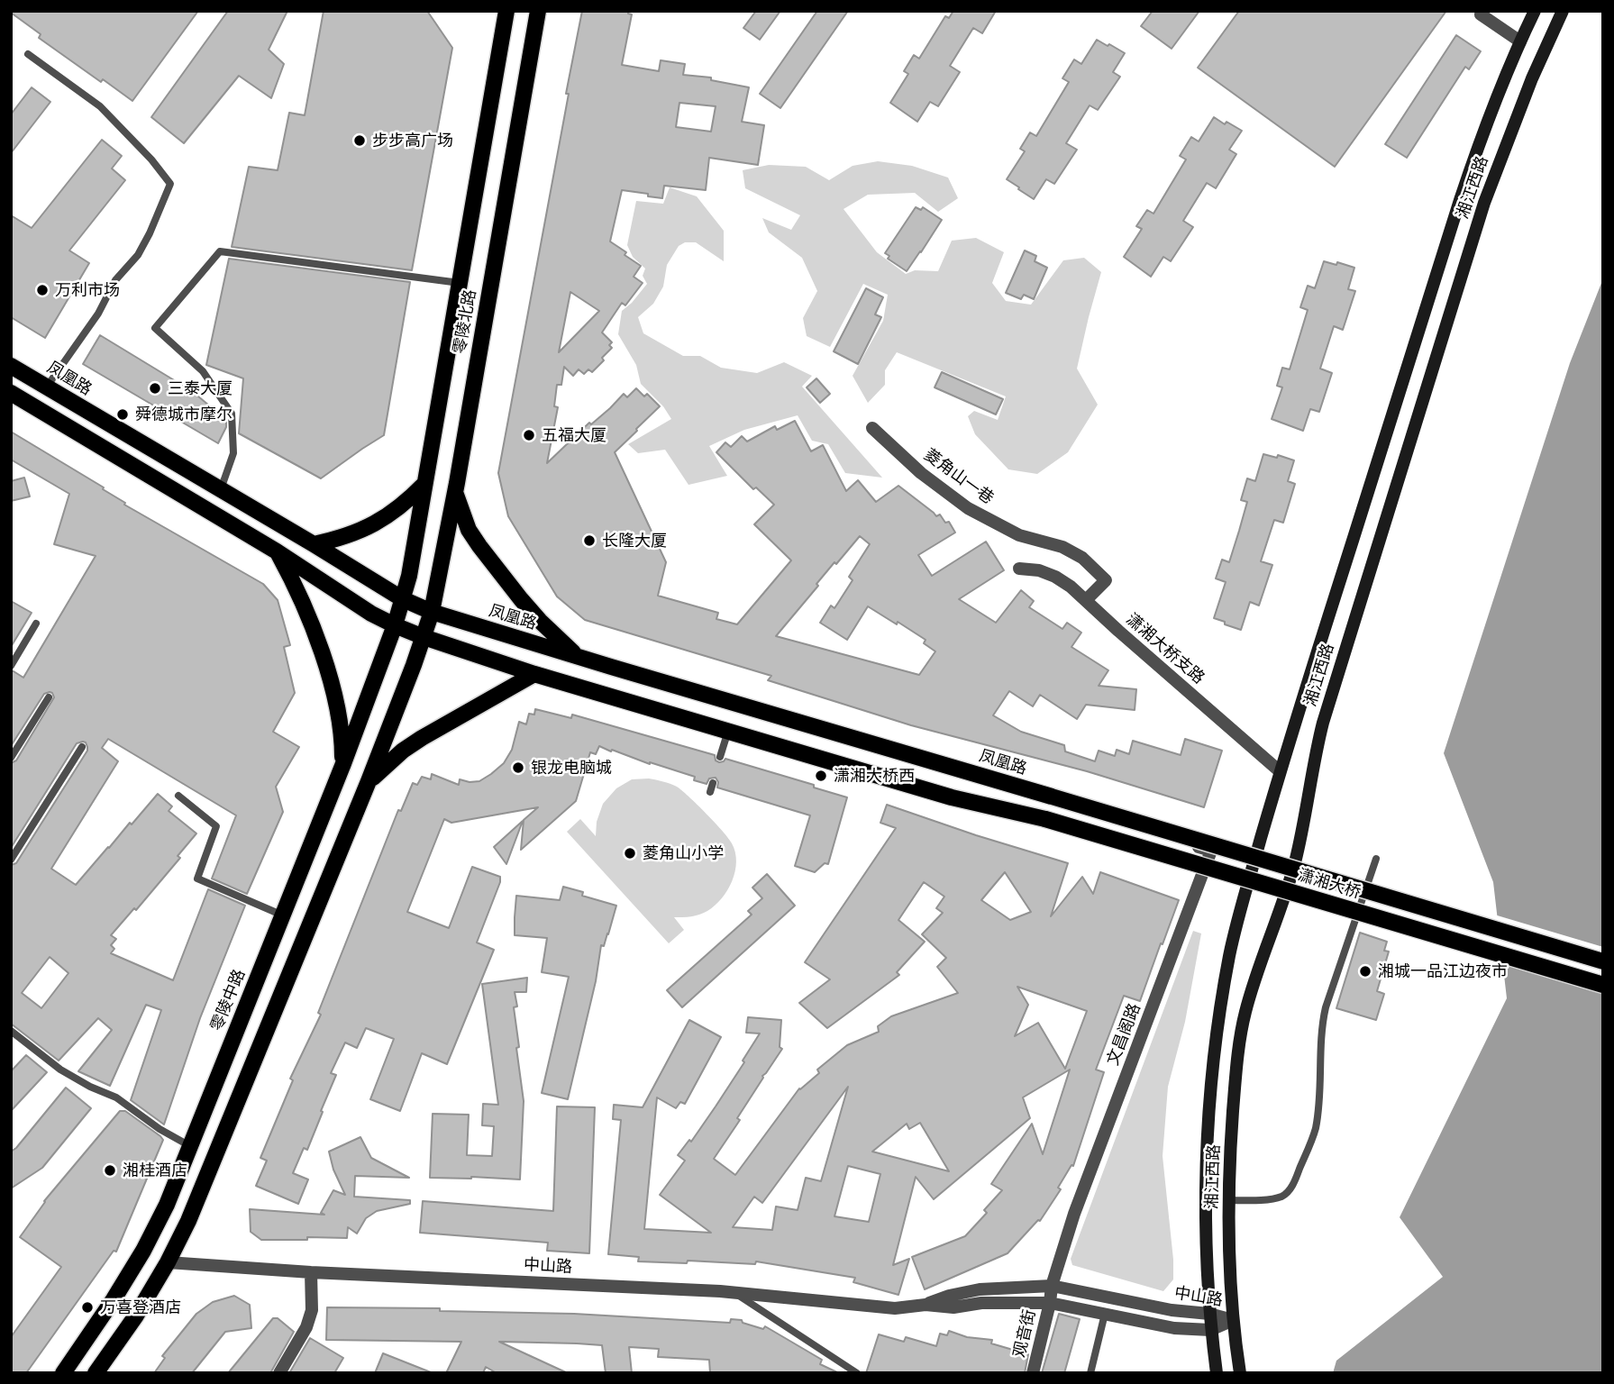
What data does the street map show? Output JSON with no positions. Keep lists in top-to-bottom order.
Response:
{
  "streets": {
    "main road": [
      "湘江西路",
      "零陵北路",
      "凤凰路",
      "潇湘大桥",
      "零陵中路"
    ],
    "street": [
      "菱角山一巷",
      "潇湘大桥支路",
      "文昌阁路",
      "中山路",
      "观音街"
    ]
  },
  "crossings": [
    ["湘江西路", "潇湘大桥支路"],
    ["湘江西路", "中山路"],
    ["零陵北路", "凤凰路"],
    ["零陵北路", "零陵中路"],
    ["凤凰路", "潇湘大桥"],
    ["菱角山一巷", "潇湘大桥支路"],
    ["文昌阁路", "中山路"],
    ["文昌阁路", "观音街"],
    ["中山路", "观音街"]
  ],
  "places": [
    "步步高广场",
    "万利市场",
    "三泰大厦",
    "舜德城市摩尔",
    "五福大厦",
    "长隆大厦",
    "银龙电脑城",
    "潇湘大桥西",
    "菱角山小学",
    "湘城一品江边夜市",
    "湘桂酒店",
    "万喜登酒店"
  ]
}
